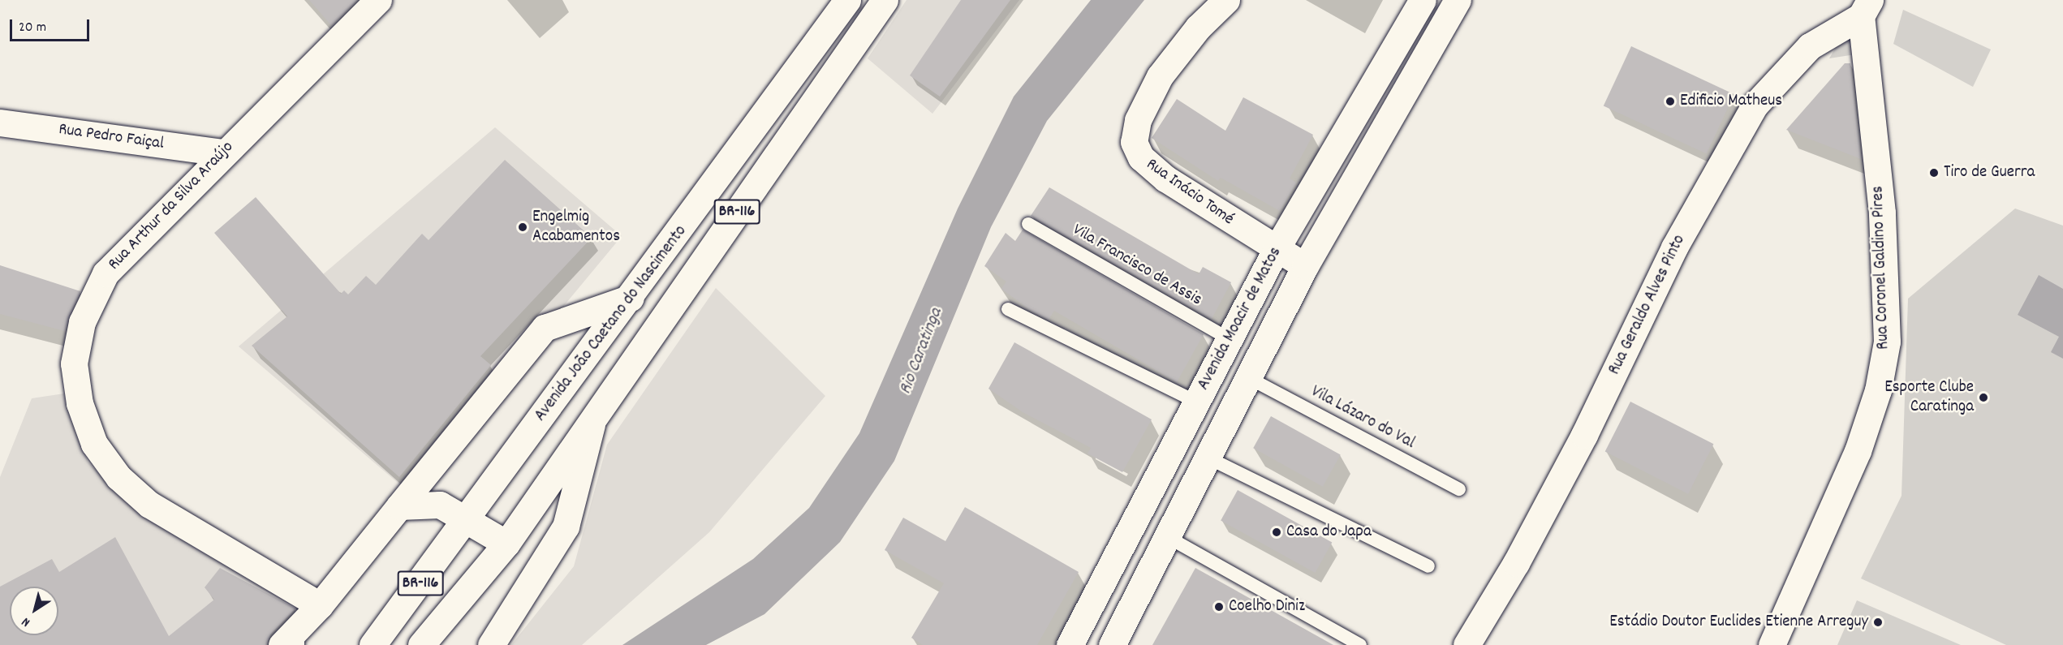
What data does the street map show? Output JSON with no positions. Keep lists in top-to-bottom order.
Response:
{
  "streets": {
    "main road": [
      "Rua Pedro Faiçal",
      "Rua Inácio Tomé",
      "Rua Arthur da Silva Araújo",
      "BR-116",
      "Rua Coronel Galdino Pires",
      "Rua Geraldo Alves Pinto",
      "Avenida Moacir de Matos",
      "Avenida João Caetano do Nascimento"
    ],
    "lane": ["Vila Francisco de Assis", "Vila Lázaro do Val"]
  },
  "crossings": [
    ["Rua Pedro Faiçal", "Rua Arthur da Silva Araújo"],
    ["Rua Inácio Tomé", "Avenida Moacir de Matos"],
    ["Vila Francisco de Assis", "Avenida Moacir de Matos"],
    ["Rua Coronel Galdino Pires", "Rua Geraldo Alves Pinto"],
    ["Avenida Moacir de Matos", "Vila Lázaro do Val"]
  ],
  "water": ["Rio Caratinga"],
  "places": [
    "Edificio Matheus",
    "Tiro de Guerra",
    "Engelmig Acabamentos",
    "Esporte Clube Caratinga",
    "Casa do Japa",
    "Coelho Diniz",
    "Estádio Doutor Euclides Etienne Arreguy"
  ],
  "scale_bar": "20 m",
  "north": "bottom left"
}
